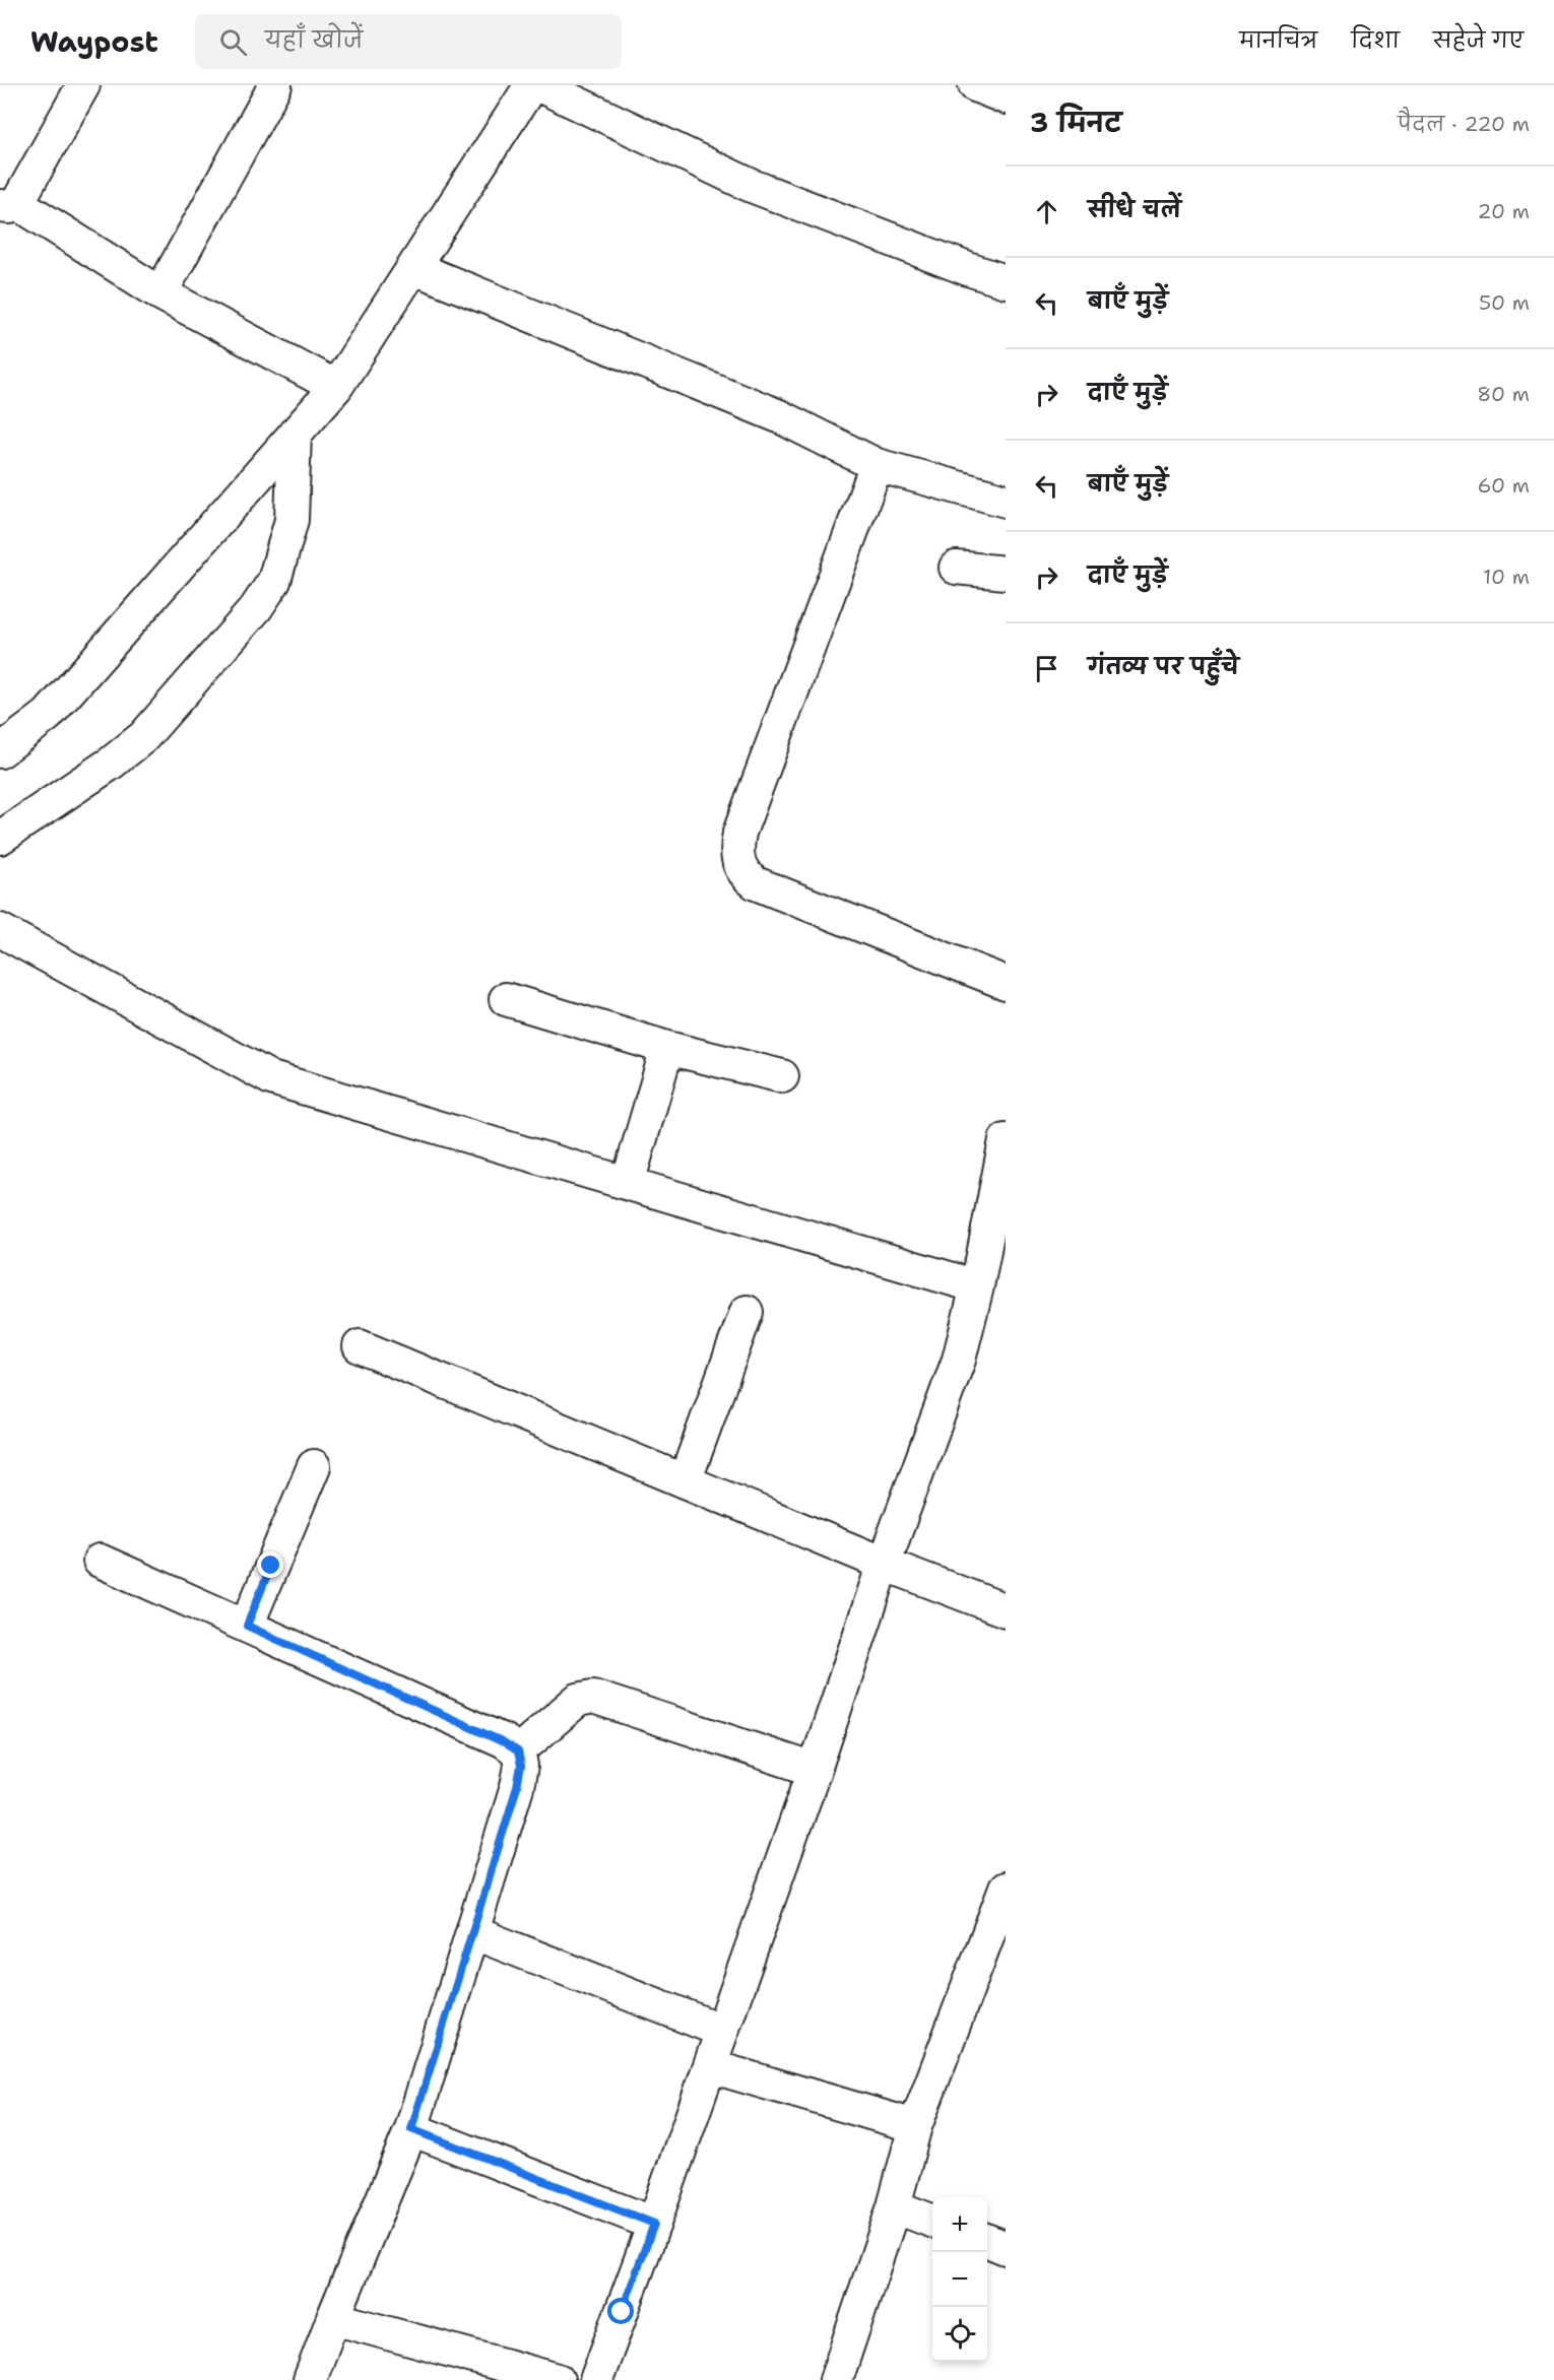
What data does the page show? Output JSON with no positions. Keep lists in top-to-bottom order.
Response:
{
  "page": {
    "header": "Waypost",
    "search": "यहाँ खोजें",
    "nav": ["मानचित्र", "दिशा", "सहेजे गए"],
    "heading": ["3 मिनट", "पैदल · 220 m"],
    "list": [
      ["सीधे चलें", "20 m"],
      ["बाएँ मुड़ें", "50 m"],
      ["दाएँ मुड़ें", "80 m"],
      ["बाएँ मुड़ें", "60 m"],
      ["दाएँ मुड़ें", "10 m"],
      "गंतव्य पर पहुँचे"
    ],
    "map_buttons": ["+", "−"]
  }
}
